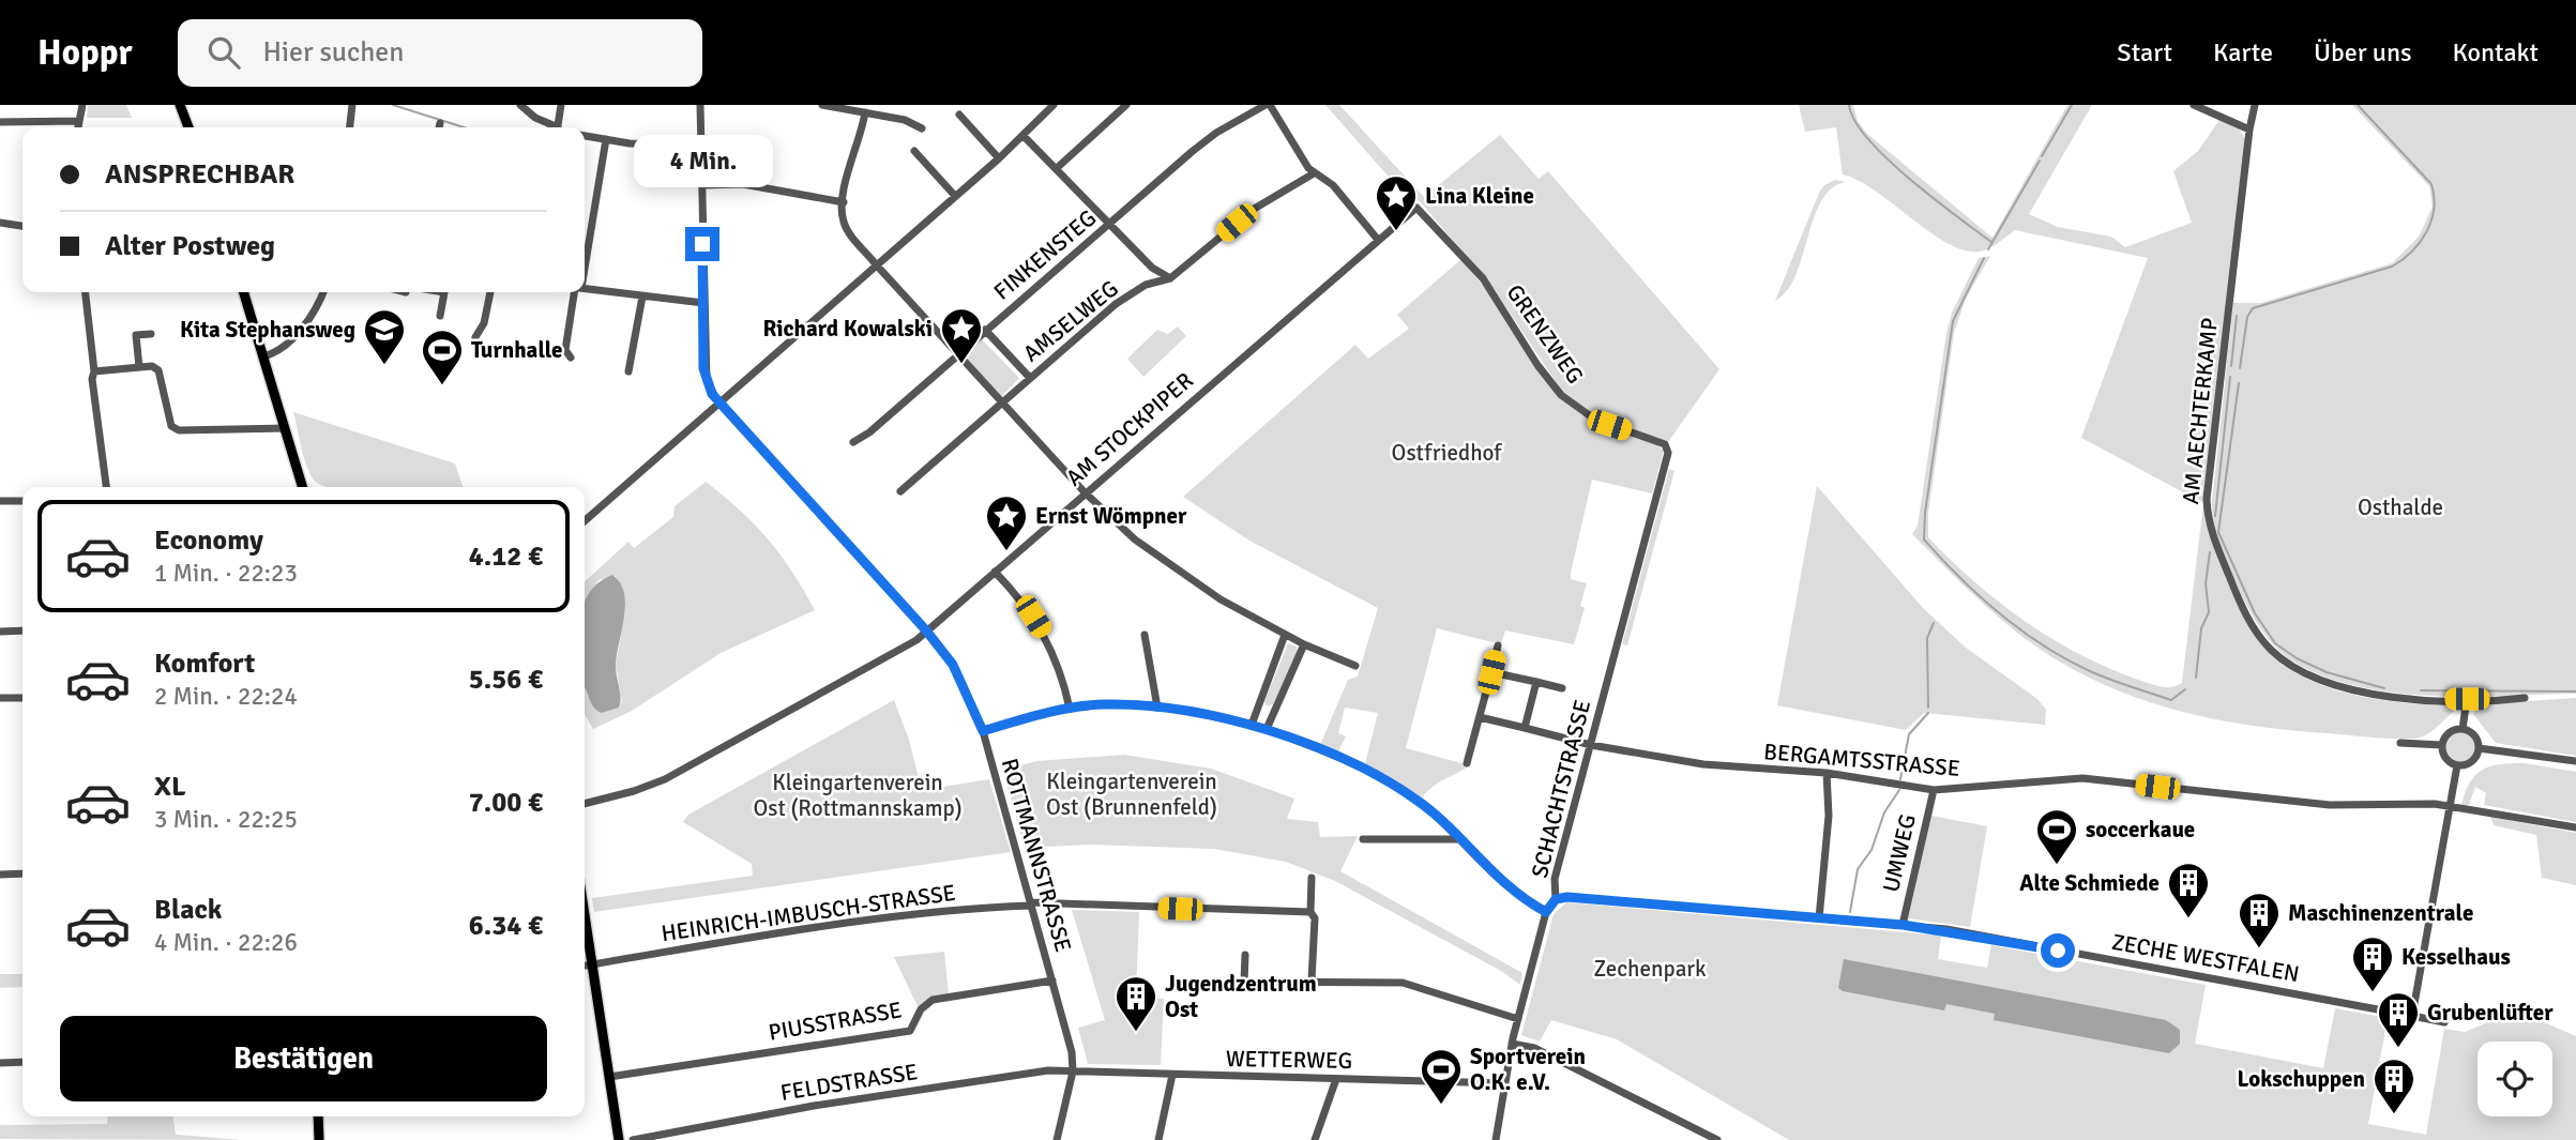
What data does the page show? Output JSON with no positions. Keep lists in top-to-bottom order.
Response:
{
  "streets": {
    "street": [
      "FINKENSTEG",
      "AMSELWEG",
      "GRENZWEG",
      "AM AECHTERKAMP",
      "AM STOCKPIPER",
      "BERGAMTSSTRASSE",
      "SCHACHTSTRASSE",
      "UMWEG",
      "ROTTMANNSTRASSE",
      "HEINRICH-IMBUSCH-STRASSE",
      "ZECHE WESTFALEN",
      "PIUSSTRASSE",
      "WETTERWEG",
      "FELDSTRASSE"
    ]
  },
  "crossings": [
    ["GRENZWEG", "AM STOCKPIPER"],
    ["GRENZWEG", "SCHACHTSTRASSE"],
    ["AM STOCKPIPER", "ROTTMANNSTRASSE"],
    ["BERGAMTSSTRASSE", "SCHACHTSTRASSE"],
    ["BERGAMTSSTRASSE", "UMWEG"],
    ["SCHACHTSTRASSE", "ZECHE WESTFALEN"],
    ["SCHACHTSTRASSE", "WETTERWEG"],
    ["UMWEG", "ZECHE WESTFALEN"],
    ["ROTTMANNSTRASSE", "HEINRICH-IMBUSCH-STRASSE"],
    ["ROTTMANNSTRASSE", "PIUSSTRASSE"],
    ["ROTTMANNSTRASSE", "WETTERWEG"],
    ["ROTTMANNSTRASSE", "FELDSTRASSE"],
    ["WETTERWEG", "FELDSTRASSE"]
  ],
  "parks": [
    "Ostfriedhof",
    "Osthalde",
    "Kleingartenverein Ost (Brunnenfeld)",
    "Kleingartenverein Ost (Rottmannskamp)",
    "Zechenpark"
  ],
  "places": {
    "place": ["Lina Kleine", "Richard Kowalski", "Ernst Wömpner"],
    "school or university": ["Kita Stephansweg"],
    "sports": ["Turnhalle", "soccerkaue", "Sportverein O.K. e.V."],
    "building": [
      "Alte Schmiede",
      "Maschinenzentrale",
      "Kesselhaus",
      "Jugendzentrum Ost",
      "Grubenlüfter",
      "Lokschuppen"
    ]
  },
  "page": {
    "header": "Hoppr",
    "search": "Hier suchen",
    "nav": [
      "Start",
      "Karte",
      "Über uns",
      "Kontakt"
    ],
    "banner": ["ANSPRECHBAR", "Alter Postweg"],
    "bubble": "4 Min.",
    "list": [
      {
        "name": "Economy",
        "note": "1 Min. · 22:23",
        "value": "4.12 €"
      },
      {
        "name": "Komfort",
        "note": "2 Min. · 22:24",
        "value": "5.56 €"
      },
      {
        "name": "XL",
        "note": "3 Min. · 22:25",
        "value": "7.00 €"
      },
      {
        "name": "Black",
        "note": "4 Min. · 22:26",
        "value": "6.34 €"
      }
    ],
    "buttons": "Bestätigen"
  }
}
